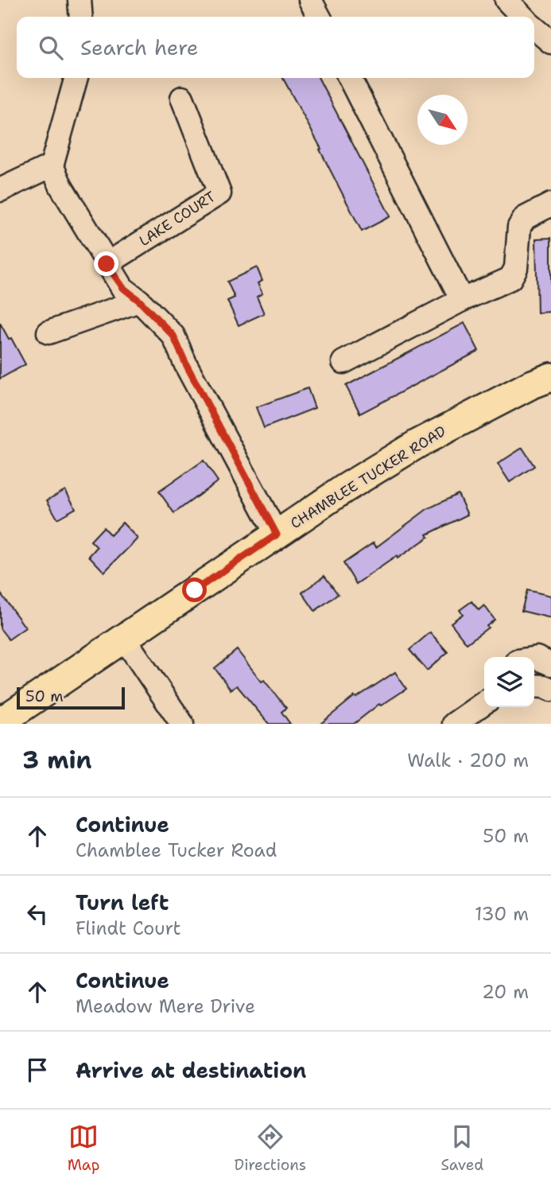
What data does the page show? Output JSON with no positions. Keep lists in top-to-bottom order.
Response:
{
  "streets": {
    "main road": ["CHAMBLEE TUCKER ROAD"],
    "street": ["LAKE COURT"]
  },
  "scale_bar": "50 m",
  "north": "bottom right",
  "page": {
    "search": "Search here",
    "scale": "50 m",
    "heading": ["3 min", "Walk · 200 m"],
    "list": [
      ["Continue", "Chamblee Tucker Road", "50 m"],
      ["Turn left", "Flindt Court", "130 m"],
      ["Continue", "Meadow Mere Drive", "20 m"],
      "Arrive at destination"
    ],
    "nav": ["Map", "Directions", "Saved"]
  }
}
